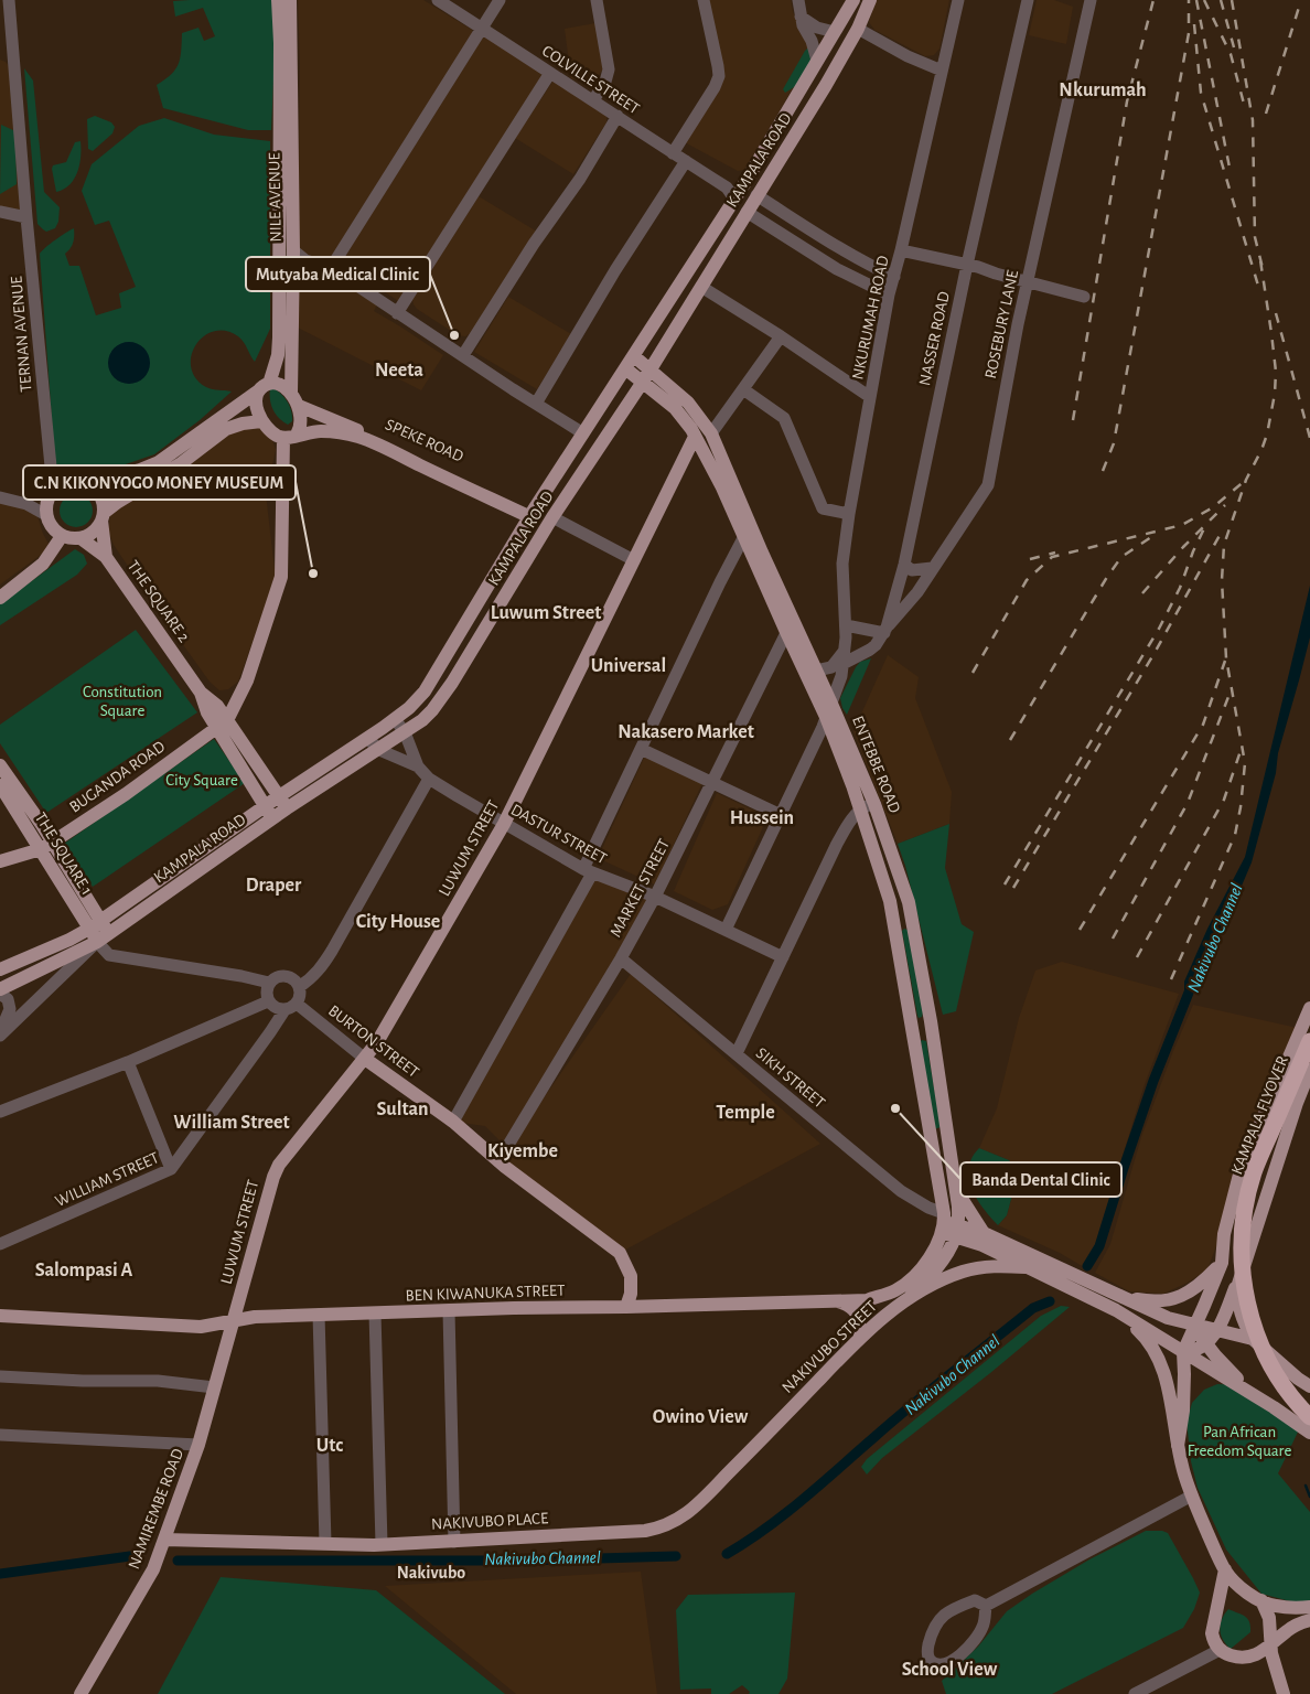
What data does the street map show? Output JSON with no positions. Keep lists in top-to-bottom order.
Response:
{
  "streets": {
    "highway": ["KAMPALA FLYOVER"],
    "main road": [
      "KAMPALA ROAD",
      "NILE AVENUE",
      "SPEKE ROAD",
      "THE SQUARE 2",
      "ENTEBBE ROAD",
      "BUGANDA ROAD",
      "LUWUM STREET",
      "THE SQUARE 1",
      "BURTON STREET",
      "BEN KIWANUKA STREET",
      "NAKIVUBO STREET",
      "NAMIREMBE ROAD",
      "NAKIVUBO PLACE"
    ],
    "street": [
      "COLVILLE STREET",
      "NKURUMAH ROAD",
      "ROSEBURY LANE",
      "TERNAN AVENUE",
      "NASSER ROAD",
      "DASTUR STREET",
      "MARKET STREET",
      "SIKH STREET",
      "WILLIAM STREET"
    ]
  },
  "crossings": [
    ["COLVILLE STREET", "KAMPALA ROAD"],
    ["KAMPALA ROAD", "SPEKE ROAD"],
    ["KAMPALA ROAD", "THE SQUARE 2"],
    ["KAMPALA ROAD", "ENTEBBE ROAD"],
    ["KAMPALA ROAD", "DASTUR STREET"],
    ["KAMPALA ROAD", "THE SQUARE 1"],
    ["NILE AVENUE", "SPEKE ROAD"],
    ["NILE AVENUE", "BUGANDA ROAD"],
    ["NKURUMAH ROAD", "ENTEBBE ROAD"],
    ["NKURUMAH ROAD", "DASTUR STREET"],
    ["ROSEBURY LANE", "NASSER ROAD"],
    ["TERNAN AVENUE", "THE SQUARE 2"],
    ["SPEKE ROAD", "BUGANDA ROAD"],
    ["THE SQUARE 2", "BUGANDA ROAD"],
    ["ENTEBBE ROAD", "LUWUM STREET"],
    ["ENTEBBE ROAD", "MARKET STREET"],
    ["ENTEBBE ROAD", "SIKH STREET"],
    ["ENTEBBE ROAD", "BEN KIWANUKA STREET"],
    ["BUGANDA ROAD", "THE SQUARE 1"],
    ["DASTUR STREET", "LUWUM STREET"],
    ["DASTUR STREET", "MARKET STREET"],
    ["LUWUM STREET", "BURTON STREET"],
    ["LUWUM STREET", "BEN KIWANUKA STREET"],
    ["LUWUM STREET", "NAMIREMBE ROAD"],
    ["MARKET STREET", "BURTON STREET"],
    ["MARKET STREET", "SIKH STREET"],
    ["BURTON STREET", "WILLIAM STREET"],
    ["BURTON STREET", "BEN KIWANUKA STREET"],
    ["SIKH STREET", "BEN KIWANUKA STREET"],
    ["BEN KIWANUKA STREET", "NAMIREMBE ROAD"],
    ["NAKIVUBO STREET", "NAKIVUBO PLACE"],
    ["NAMIREMBE ROAD", "NAKIVUBO PLACE"]
  ],
  "districts": [
    "Nkurumah",
    "Neeta",
    "Luwum Street",
    "Universal",
    "Nakasero Market",
    "Hussein",
    "Draper",
    "City House",
    "Sultan",
    "Temple",
    "William Street",
    "Kiyembe",
    "Salompasi A",
    "Owino View",
    "Utc",
    "Nakivubo",
    "School View"
  ],
  "water": ["Nakivubo Channel"],
  "parks": ["Constitution Square", "City Square", "Pan African Freedom Square"],
  "places": ["Mutyaba Medical Clinic", "C.N KIKONYOGO MONEY MUSEUM", "Banda Dental Clinic"]
}
